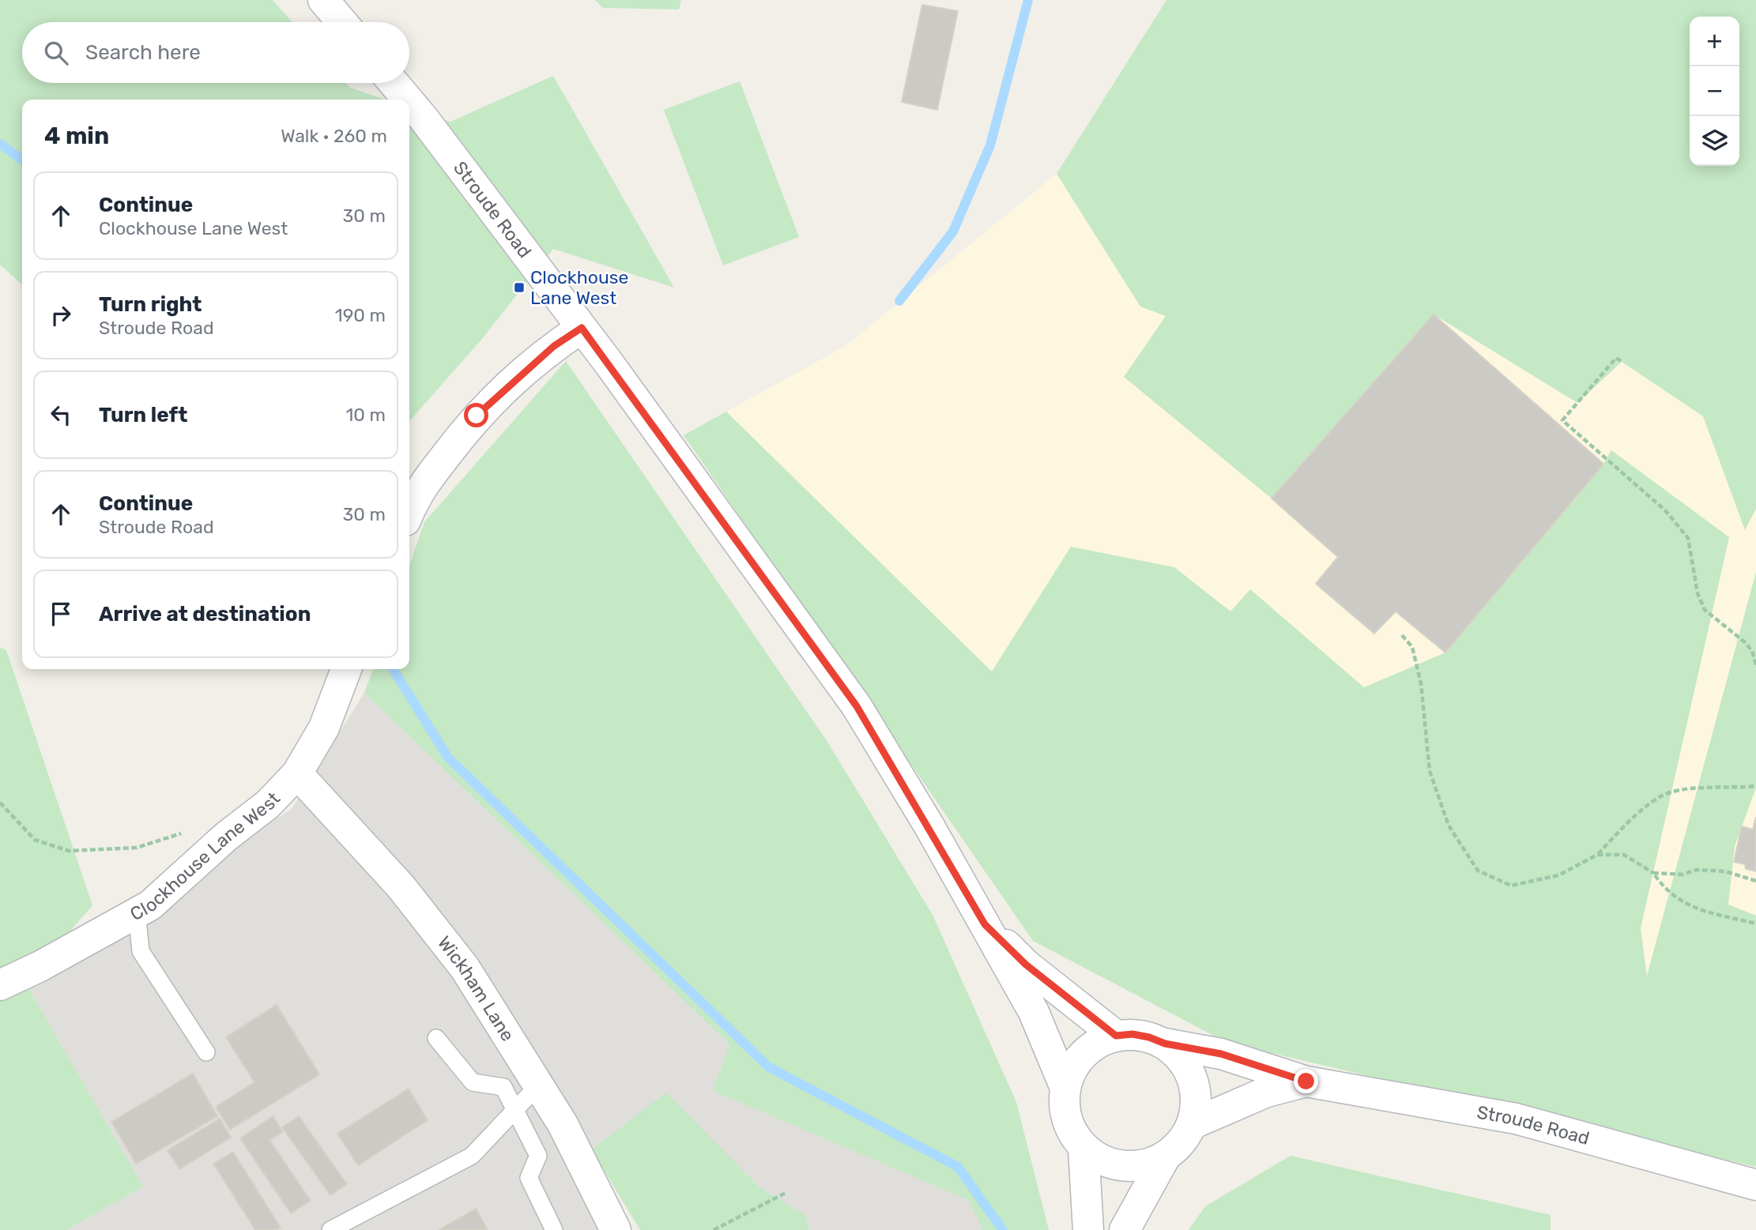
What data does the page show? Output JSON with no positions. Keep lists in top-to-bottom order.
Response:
{
  "streets": {
    "street": ["Stroude Road", "Clockhouse Lane West", "Wickham Lane"]
  },
  "crossings": [
    ["Clockhouse Lane West", "Wickham Lane"]
  ],
  "places": {
    "transit": ["Clockhouse Lane West"]
  },
  "page": {
    "map_buttons": ["+", "−"],
    "search": "Search here",
    "heading": ["4 min", "Walk · 260 m"],
    "list": [
      ["Continue", "Clockhouse Lane West", "30 m"],
      ["Turn right", "Stroude Road", "190 m"],
      ["Turn left", "10 m"],
      ["Continue", "Stroude Road", "30 m"],
      "Arrive at destination"
    ]
  }
}
